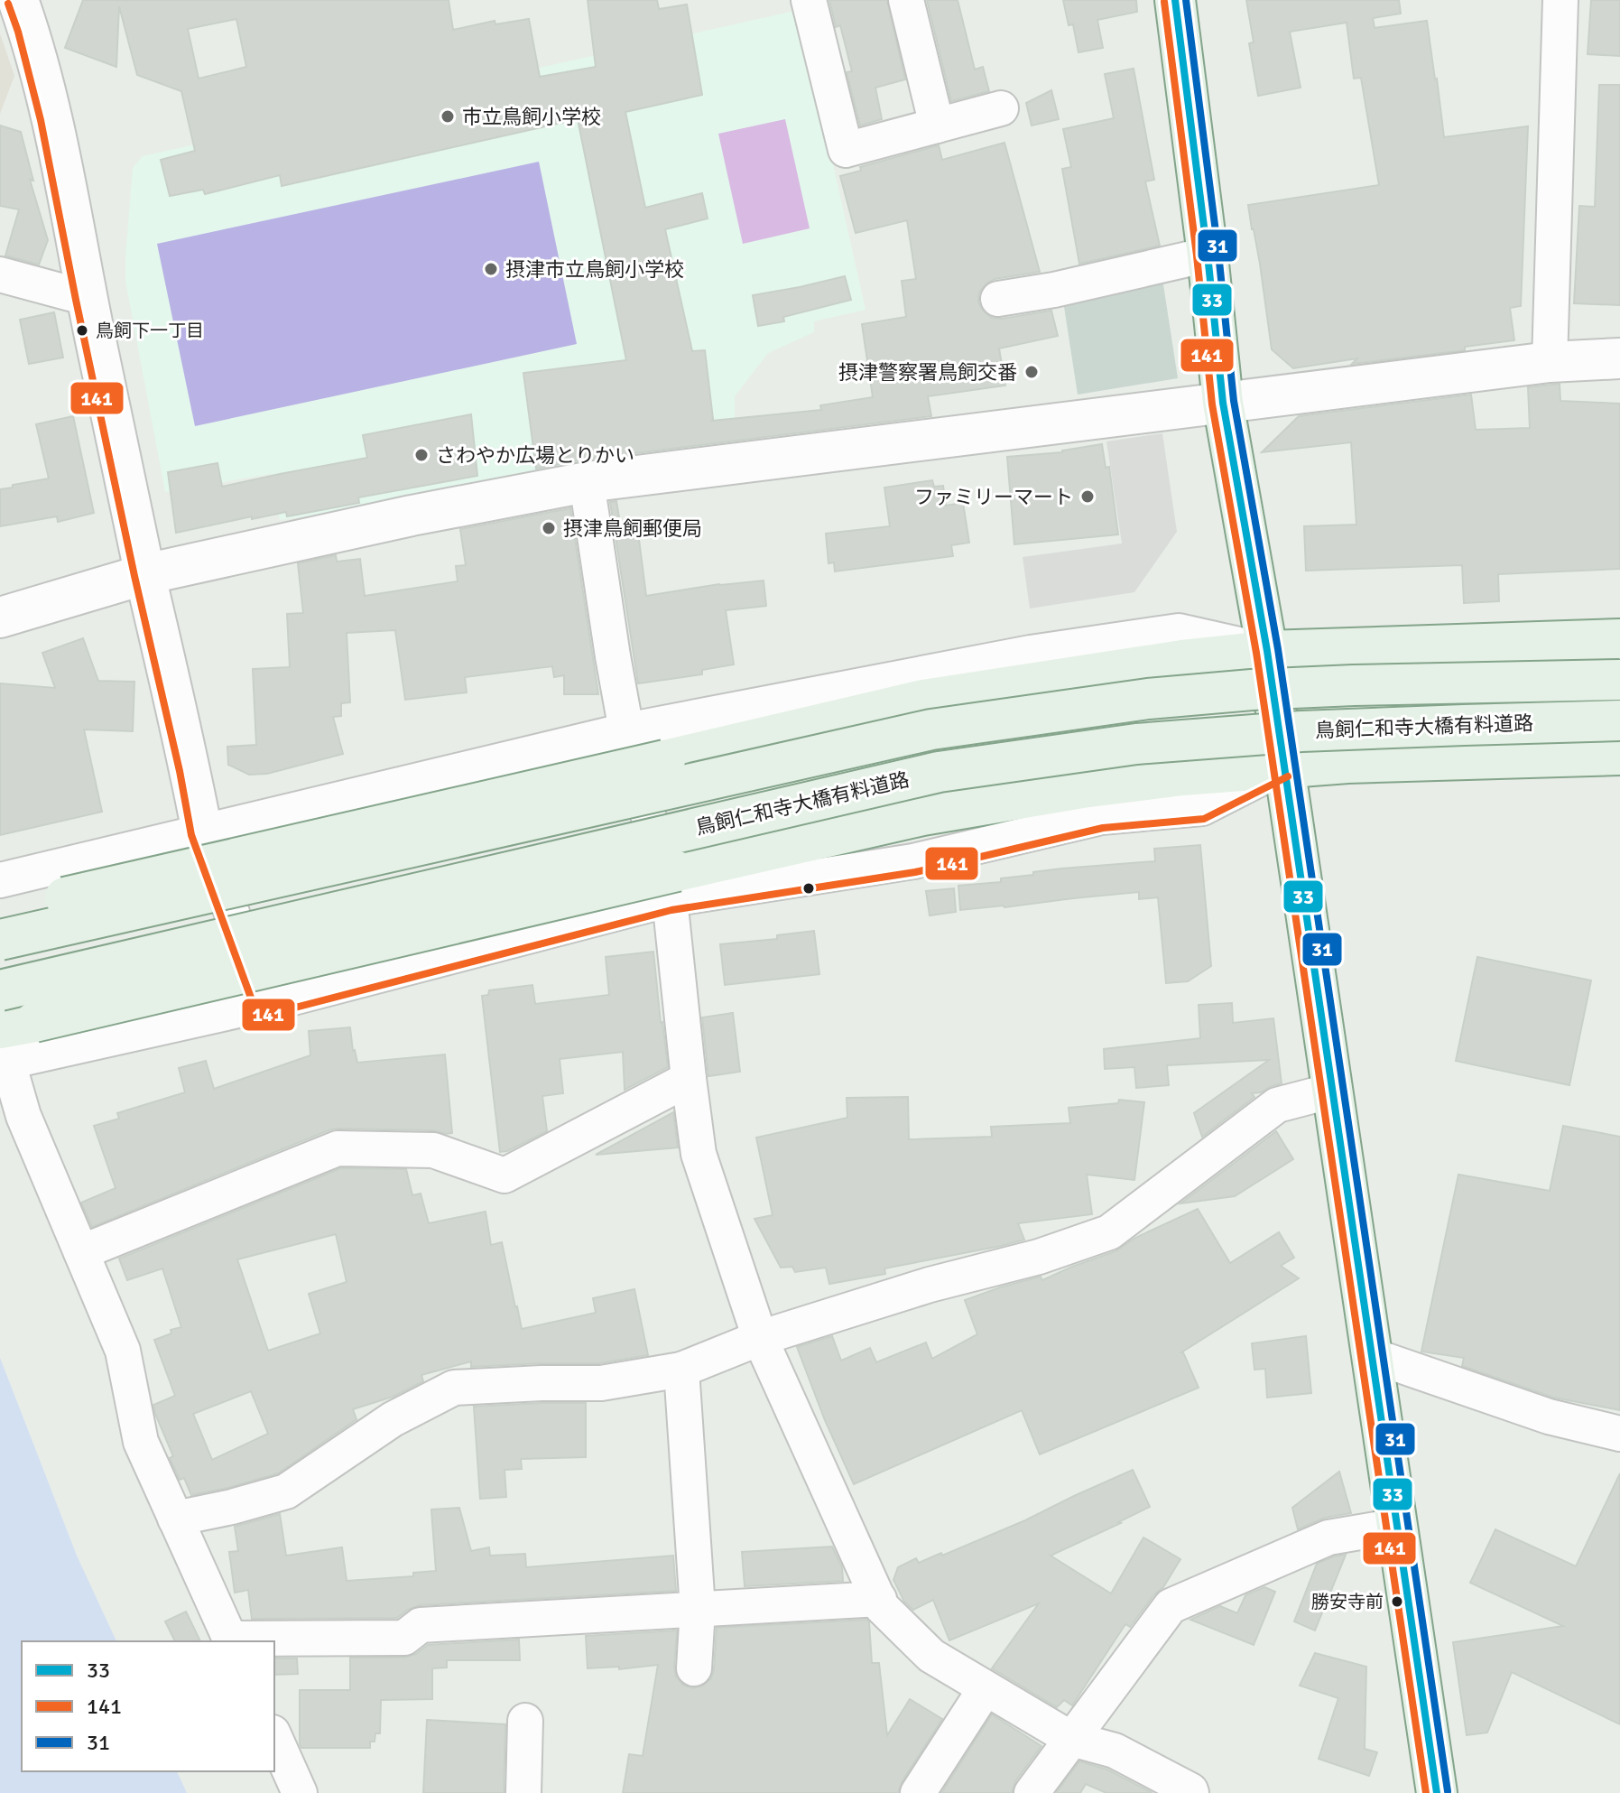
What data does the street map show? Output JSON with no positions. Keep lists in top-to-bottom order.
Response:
{
  "streets": {
    "main road": ["鳥飼仁和寺大橋有料道路"]
  },
  "places": [
    "市立鳥飼小学校",
    "摂津市立鳥飼小学校",
    "鳥飼下一丁目",
    "摂津警察署鳥飼交番",
    "さわやか広場とりかい",
    "ファミリーマート",
    "摂津鳥飼郵便局",
    "勝安寺前"
  ],
  "lines": ["transit line 33", "transit line 31", "transit line 141"],
  "legend": ["33", "141", "31"]
}
